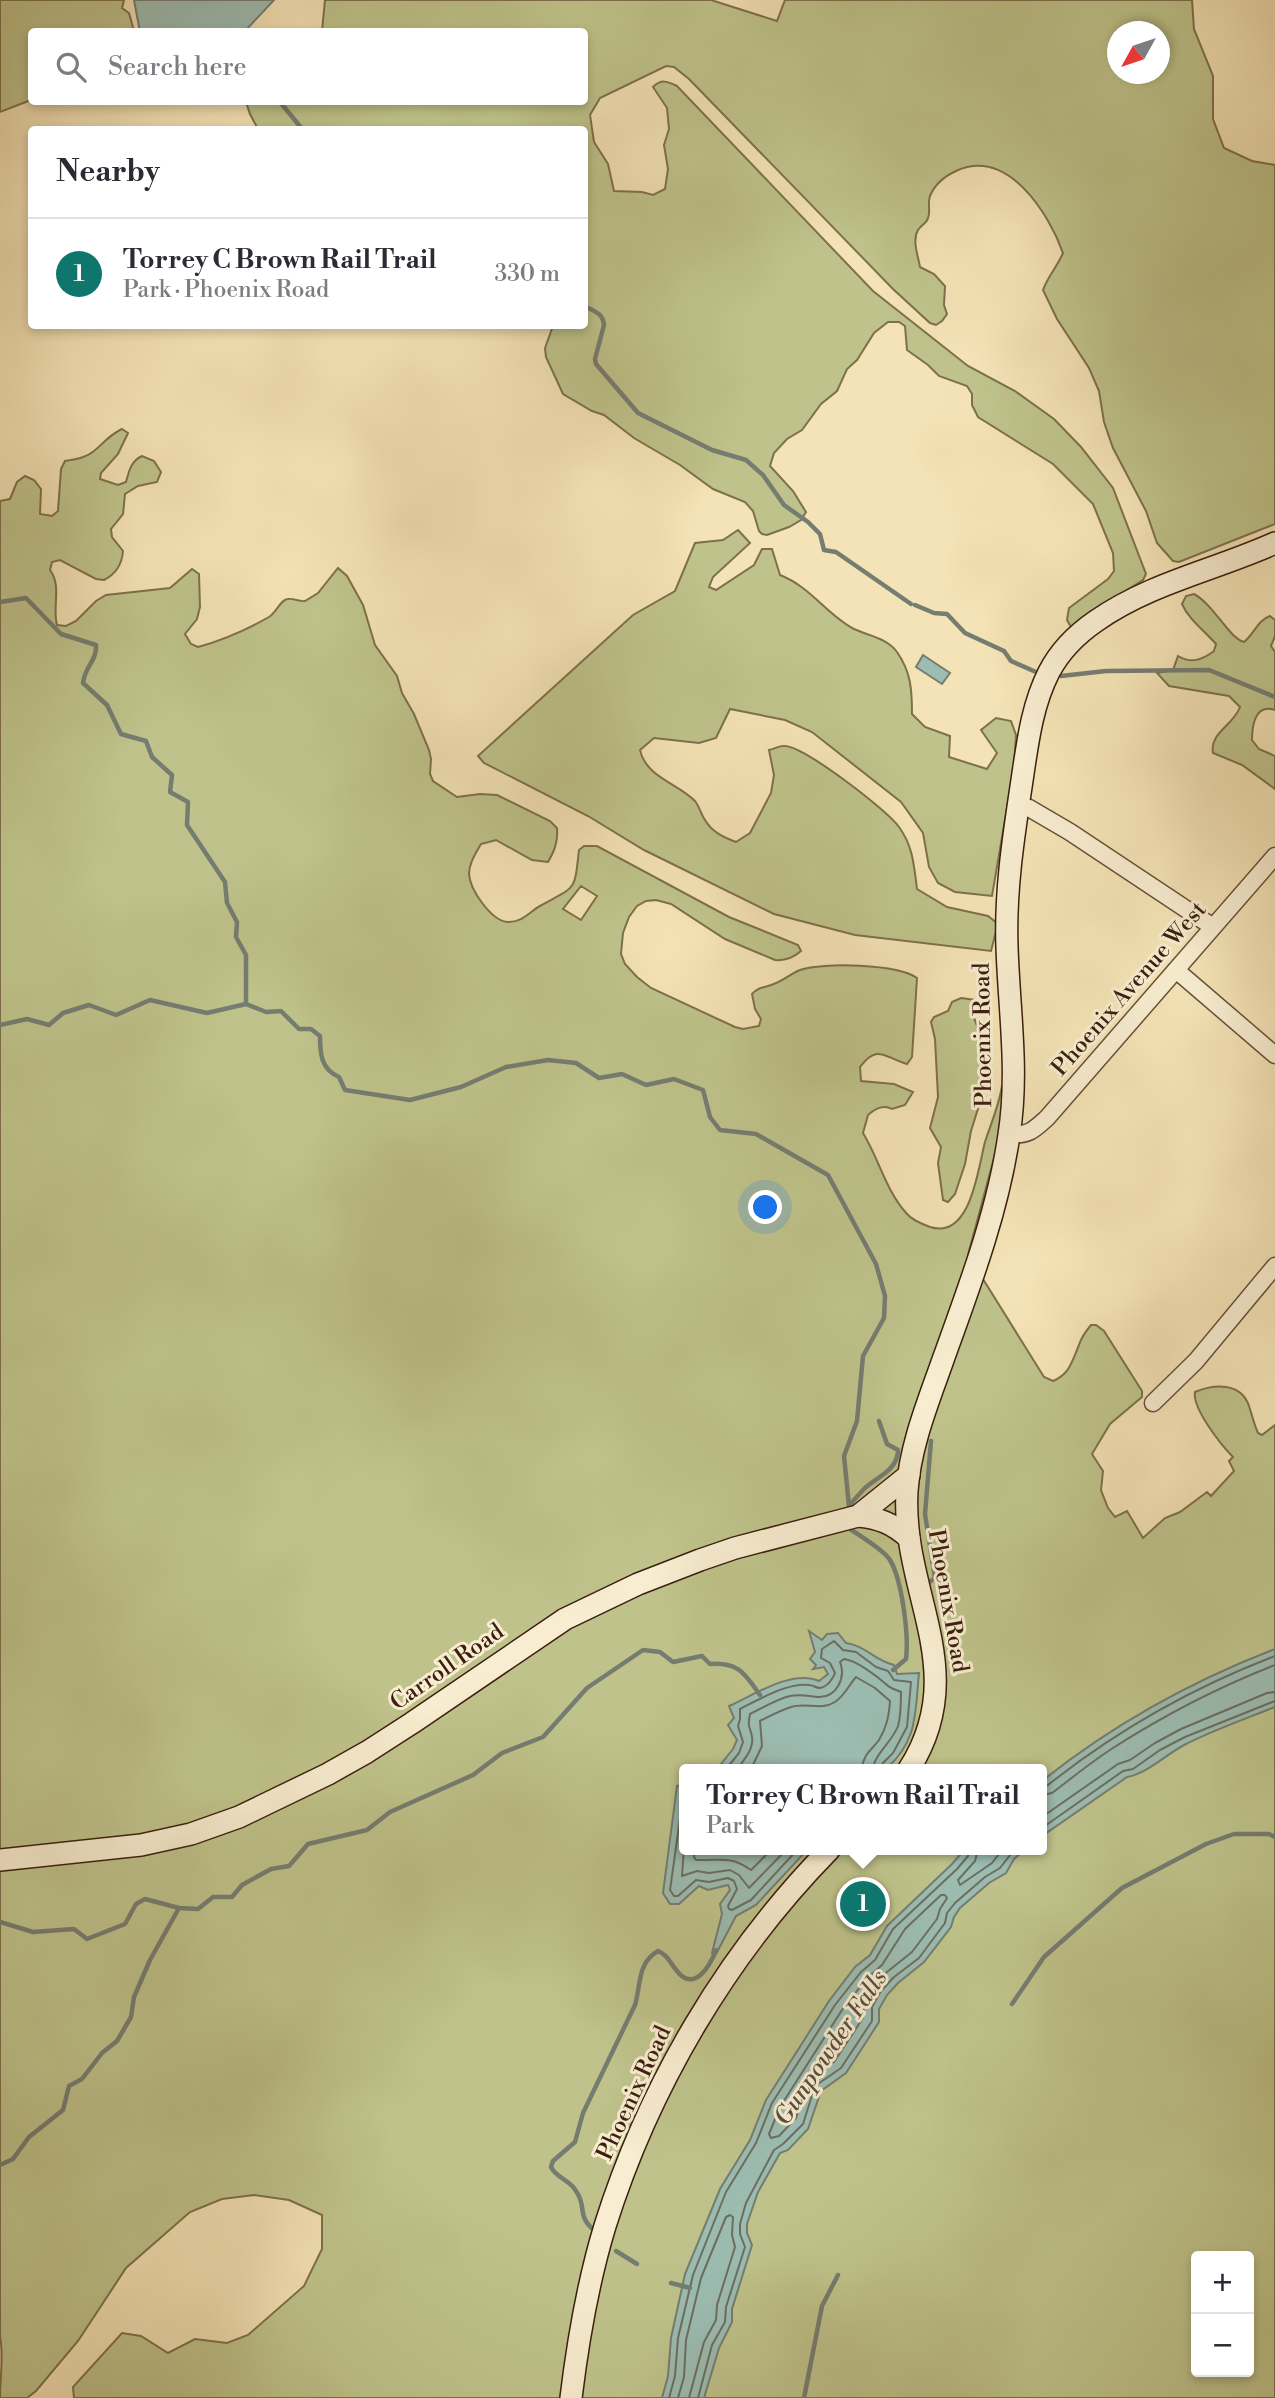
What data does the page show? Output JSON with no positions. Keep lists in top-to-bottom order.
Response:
{
  "streets": {
    "street": ["Phoenix Avenue West", "Phoenix Road", "Carroll Road"]
  },
  "crossings": [
    ["Phoenix Avenue West", "Phoenix Road"],
    ["Phoenix Road", "Carroll Road"]
  ],
  "water": ["Gunpowder Falls"],
  "north": "bottom left",
  "page": {
    "search": "Search here",
    "heading": "Nearby",
    "list": [
      {
        "mark": "1",
        "name": "Torrey C Brown Rail Trail",
        "note": "Park · Phoenix Road",
        "value": "330 m"
      }
    ],
    "popup": ["Torrey C Brown Rail Trail", "Park"],
    "pins": "1",
    "map_buttons": ["+", "−"]
  }
}
